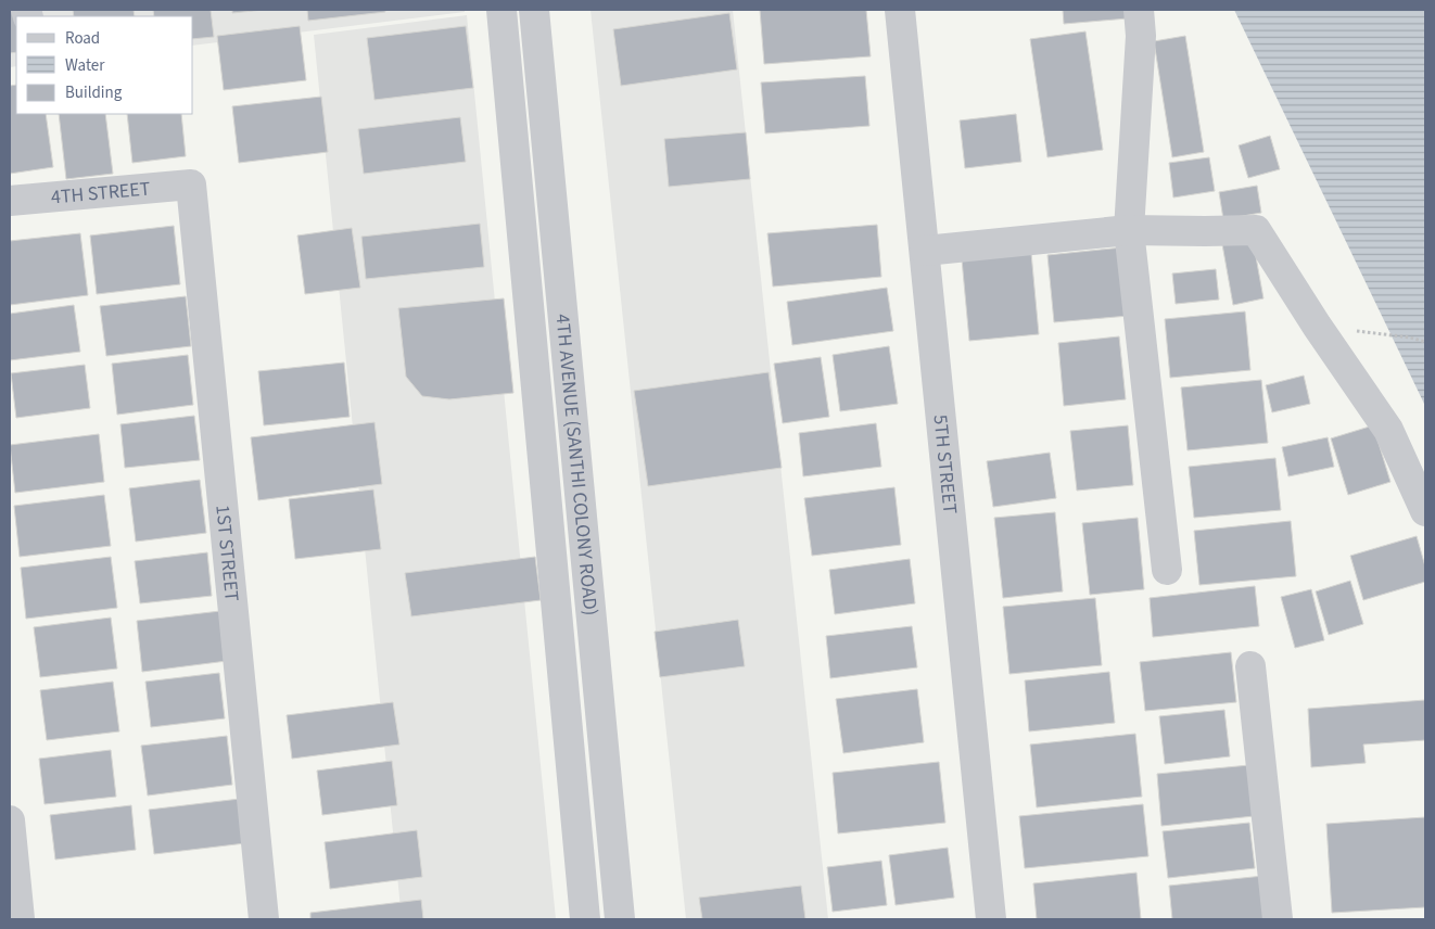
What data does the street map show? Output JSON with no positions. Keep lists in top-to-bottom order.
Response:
{
  "streets": {
    "street": [
      "4TH STREET",
      "4TH AVENUE (SANTHI COLONY ROAD)",
      "5TH STREET",
      "1ST STREET"
    ]
  },
  "crossings": [
    ["4TH STREET", "1ST STREET"]
  ],
  "legend": ["Road", "Water", "Building"]
}
